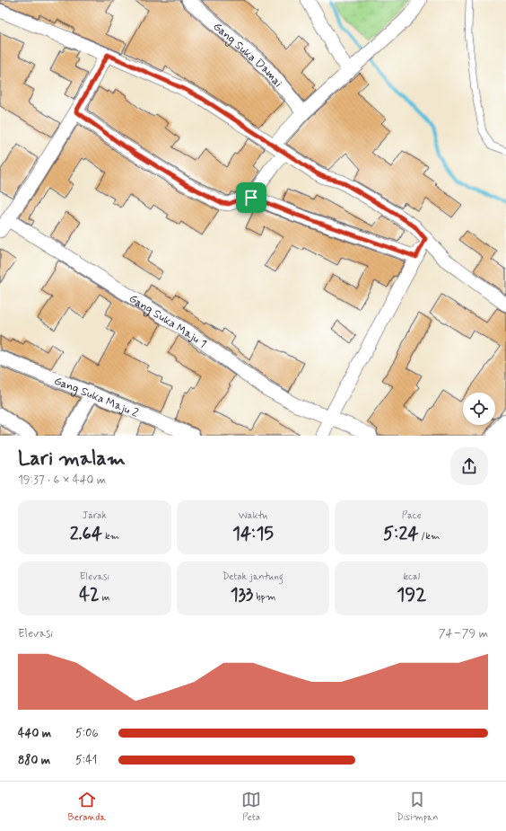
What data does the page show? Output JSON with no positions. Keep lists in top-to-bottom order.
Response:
{
  "streets": {
    "street": ["Gang Suka Damai", "Gang Suka Maju 1", "Gang Suka Maju 2"]
  },
  "page": {
    "heading": ["Lari malam", "19:37 · 6 × 440 m"],
    "stats": [
      ["Jarak", "2.64 km"],
      ["Waktu", "14:15"],
      ["Pace", "5:24 /km"],
      ["Elevasi", "42 m"],
      ["Detak jantung", "133 bpm"],
      ["kcal", "192"]
    ],
    "chart": ["Elevasi", "74–79 m"],
    "list": [
      {
        "name": "440 m",
        "note": "5:06"
      },
      {
        "name": "880 m",
        "note": "5:41"
      }
    ],
    "tabs": ["Beranda", "Peta", "Disimpan"]
  }
}
